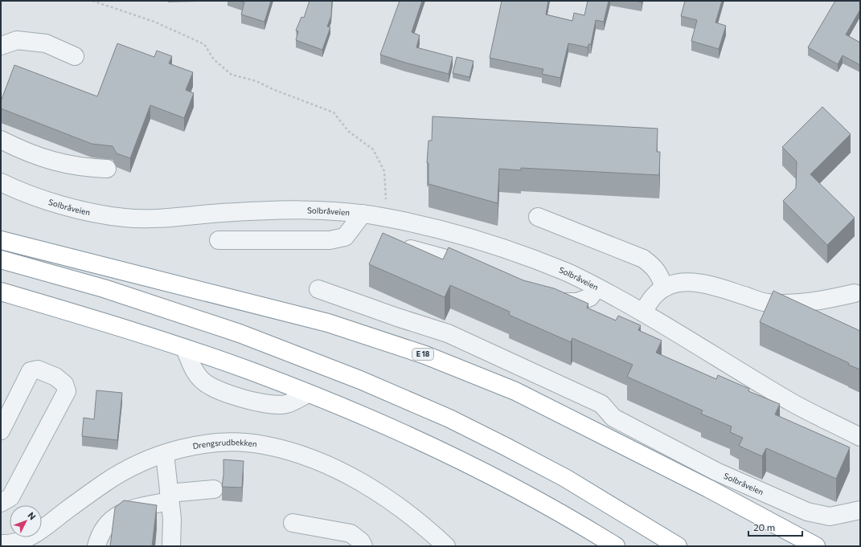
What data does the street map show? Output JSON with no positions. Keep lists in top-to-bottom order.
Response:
{
  "streets": {
    "highway": ["E 18"],
    "street": ["Solbråveien", "Drengsrudbekken"]
  },
  "scale_bar": "20 m",
  "north": "top right"
}
